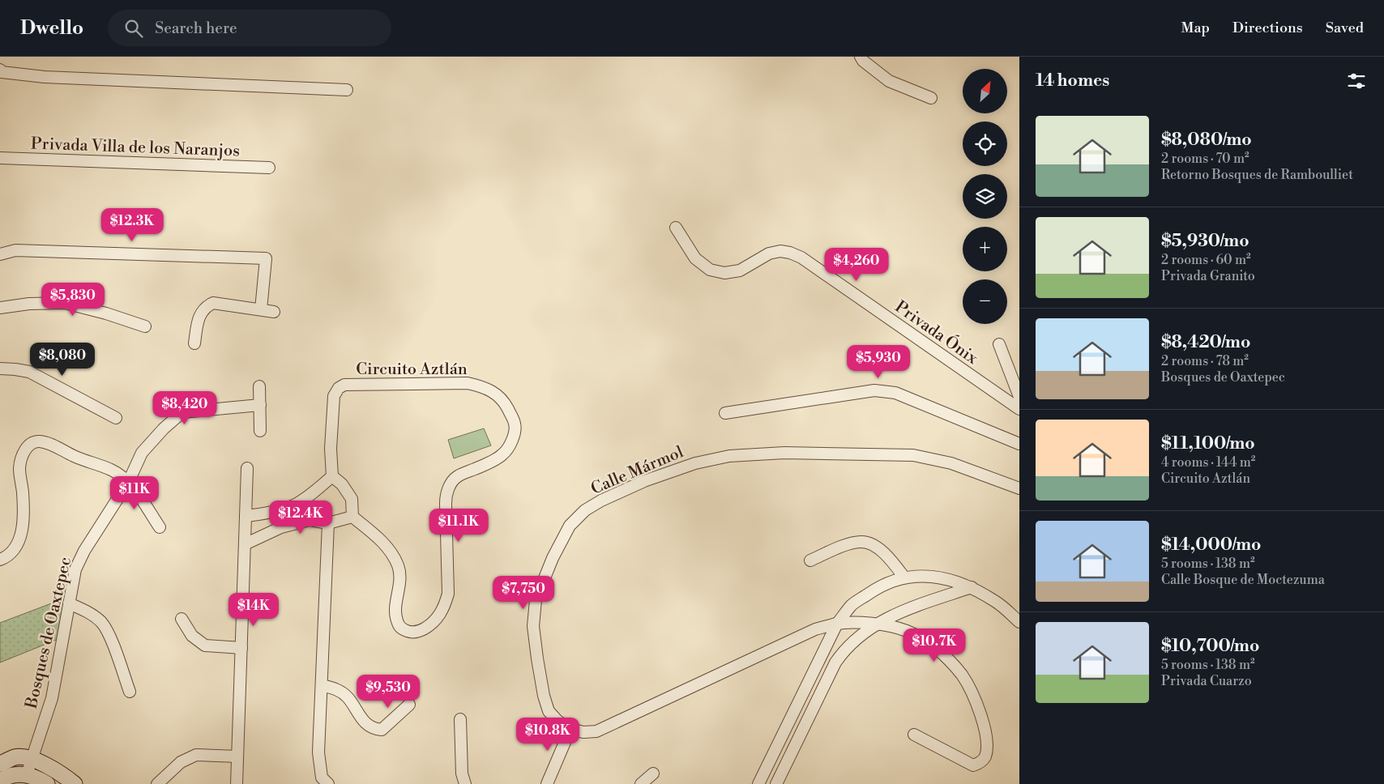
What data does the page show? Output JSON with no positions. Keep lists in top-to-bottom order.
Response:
{
  "streets": {
    "street": [
      "Privada Villa de los Naranjos",
      "Privada Ónix",
      "Circuito Aztlán",
      "Calle Mármol",
      "Bosques de Oaxtepec"
    ]
  },
  "north": "top right",
  "page": {
    "header": "Dwello",
    "search": "Search here",
    "nav": ["Map", "Directions", "Saved"],
    "heading": "14 homes",
    "map_buttons": ["+", "−"],
    "list": [
      {
        "name": "$8,080/mo",
        "note": "2 rooms · 70 m² · Retorno Bosques de Ramboulliet"
      },
      {
        "name": "$5,930/mo",
        "note": "2 rooms · 60 m² · Privada Granito"
      },
      {
        "name": "$8,420/mo",
        "note": "2 rooms · 78 m² · Bosques de Oaxtepec"
      },
      {
        "name": "$11,100/mo",
        "note": "4 rooms · 144 m² · Circuito Aztlán"
      },
      {
        "name": "$14,000/mo",
        "note": "5 rooms · 138 m² · Calle Bosque de Moctezuma"
      },
      {
        "name": "$10,700/mo",
        "note": "5 rooms · 138 m² · Privada Cuarzo"
      }
    ],
    "price": [
      "$12.3K",
      "$4,260",
      "$5,830",
      "$8,080",
      "$5,930",
      "$8,420",
      "$11K",
      "$12.4K",
      "$11.1K",
      "$7,750",
      "$14K",
      "$10.7K",
      "$9,530",
      "$10.8K"
    ]
  }
}
